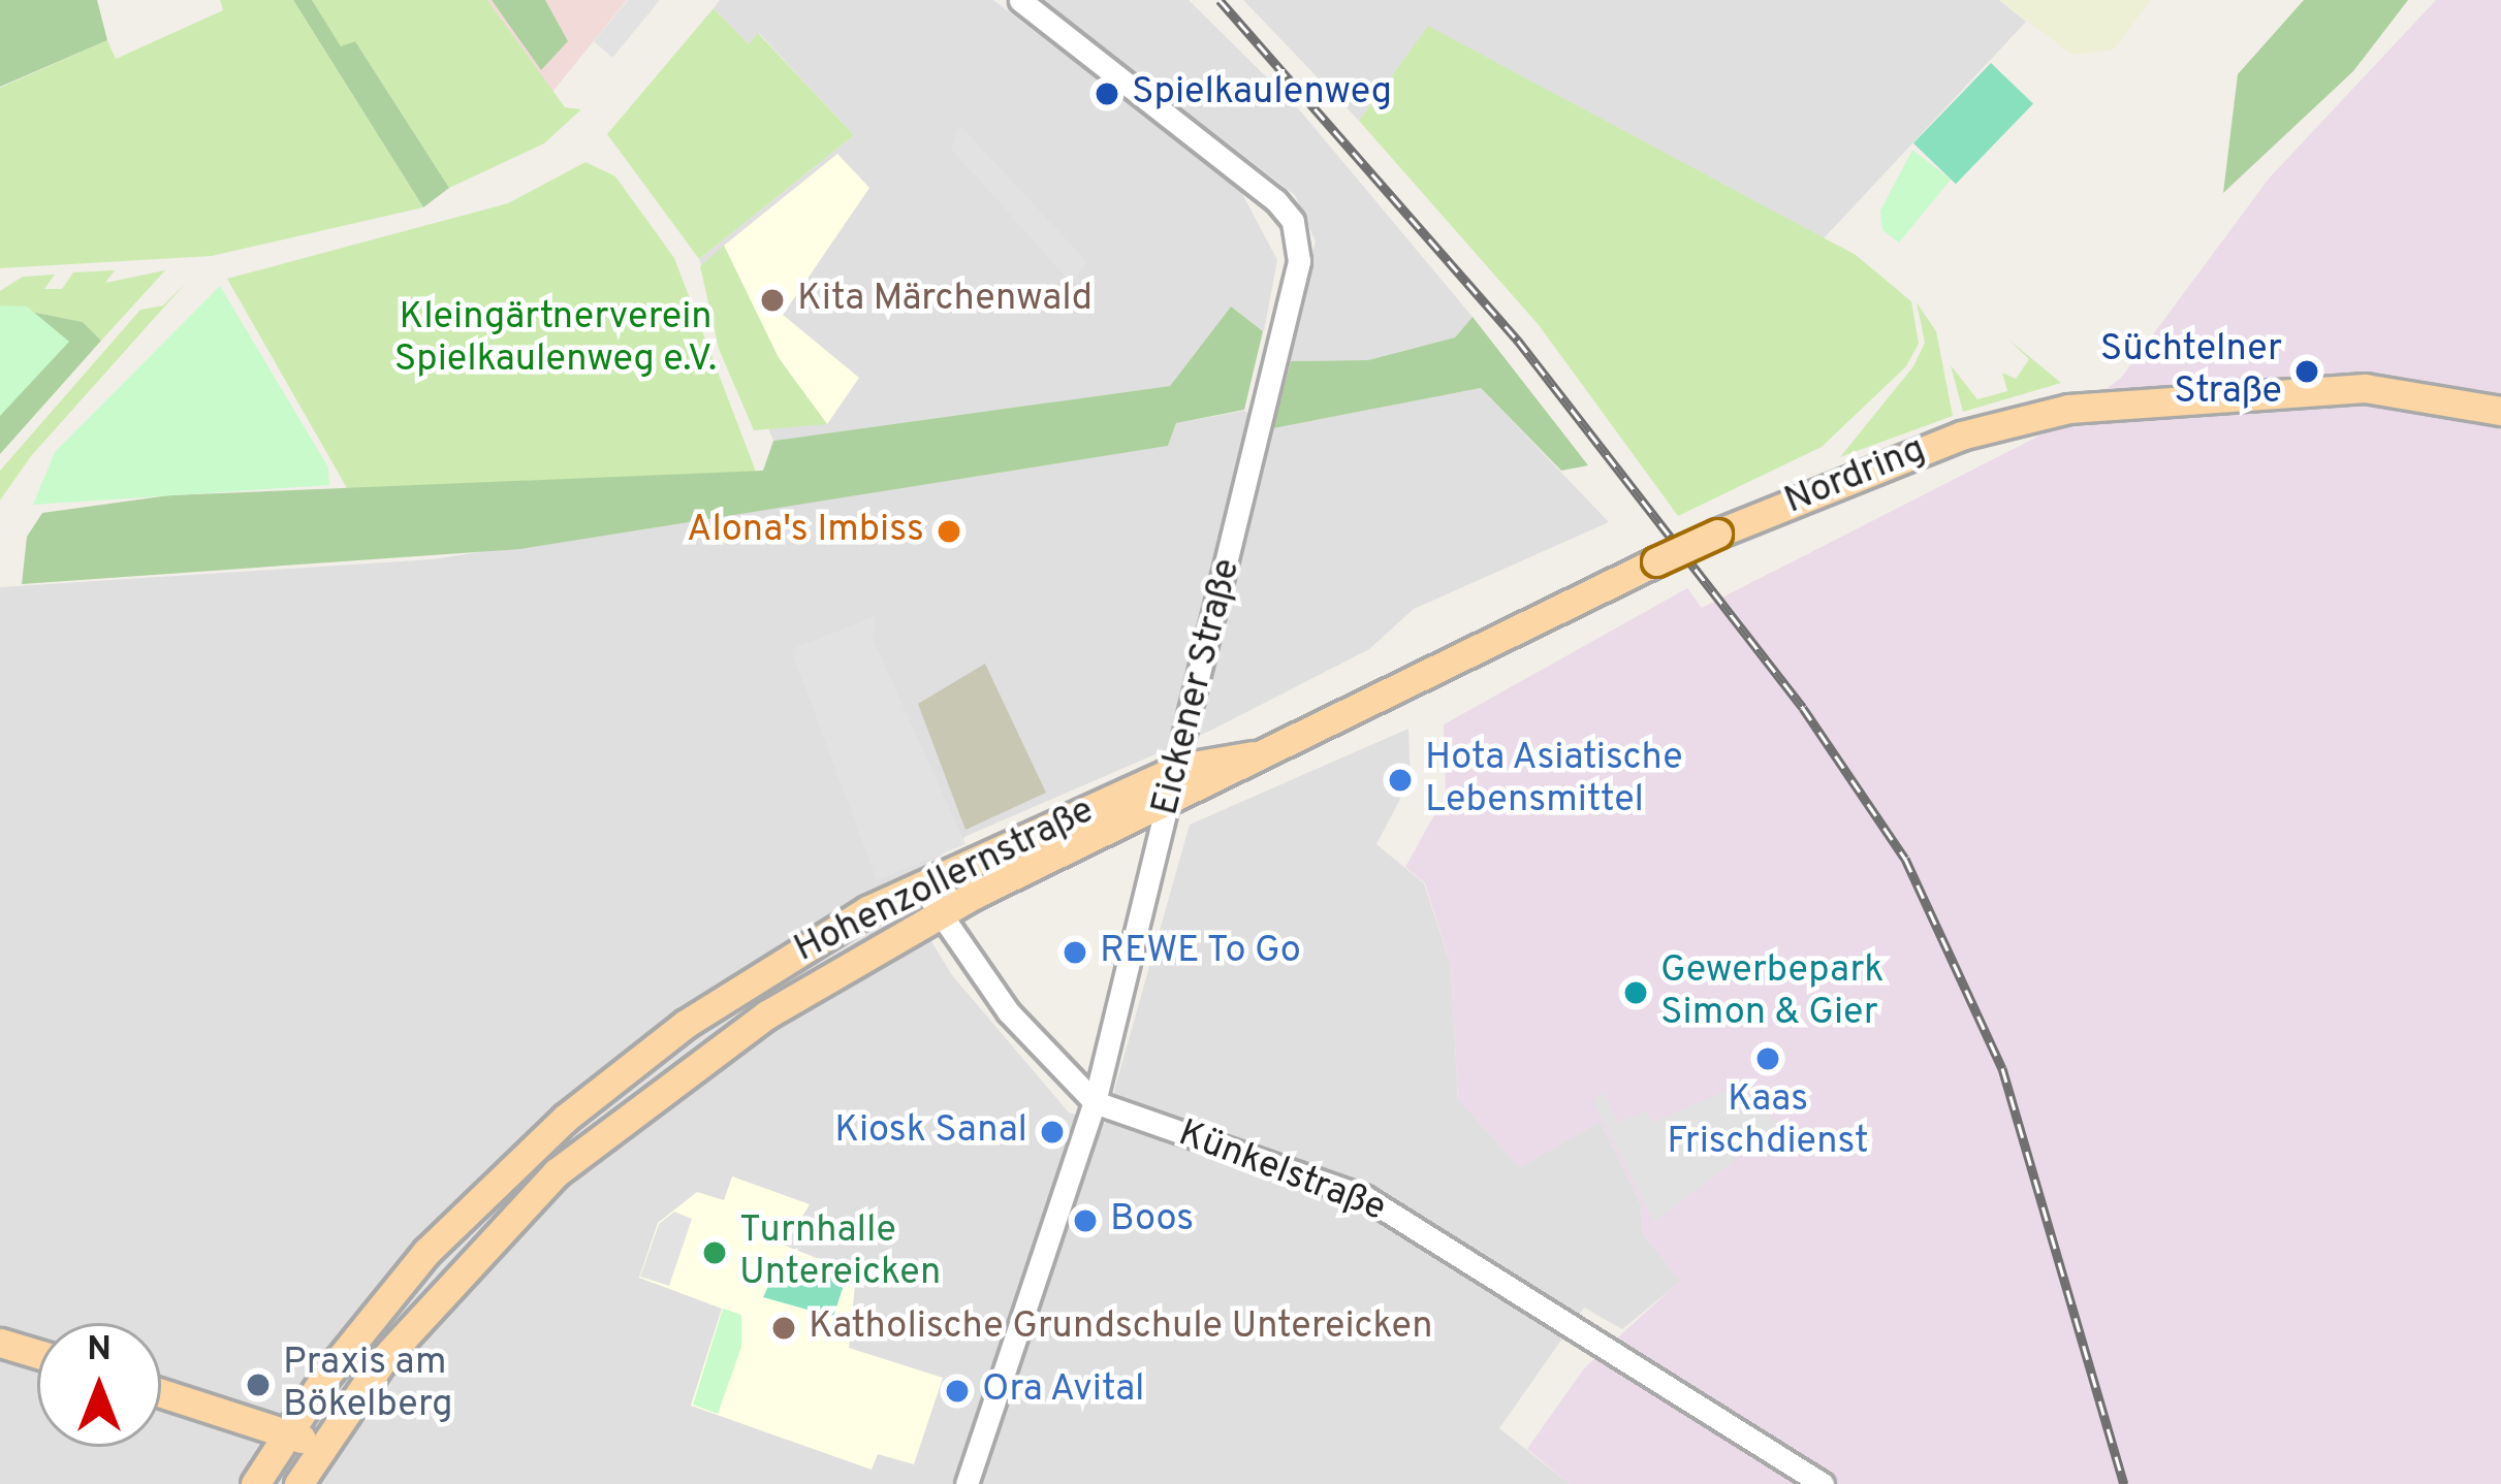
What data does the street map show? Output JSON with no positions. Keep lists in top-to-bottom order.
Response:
{
  "streets": {
    "main road": ["Nordring", "Hohenzollernstraße"],
    "street": ["Eickener Straße", "Künkelstraße"]
  },
  "crossings": [
    ["Nordring", "Eickener Straße"],
    ["Nordring", "Hohenzollernstraße"],
    ["Eickener Straße", "Hohenzollernstraße"],
    ["Eickener Straße", "Künkelstraße"],
    ["Hohenzollernstraße", "Künkelstraße"]
  ],
  "parks": ["Kleingärtnerverein Spielkaulenweg e.V."],
  "places": [
    "Spielkaulenweg",
    "Kita Märchenwald",
    "Süchtelner Straße",
    "Alona's Imbiss",
    "Hota Asiatische Lebensmittel",
    "REWE To Go",
    "Gewerbepark Simon & Gier",
    "Kaas Frischdienst",
    "Kiosk Sanal",
    "Boos",
    "Turnhalle Untereicken",
    "Katholische Grundschule Untereicken",
    "Praxis am Bökelberg",
    "Ora Avital"
  ],
  "north": "top"
}
